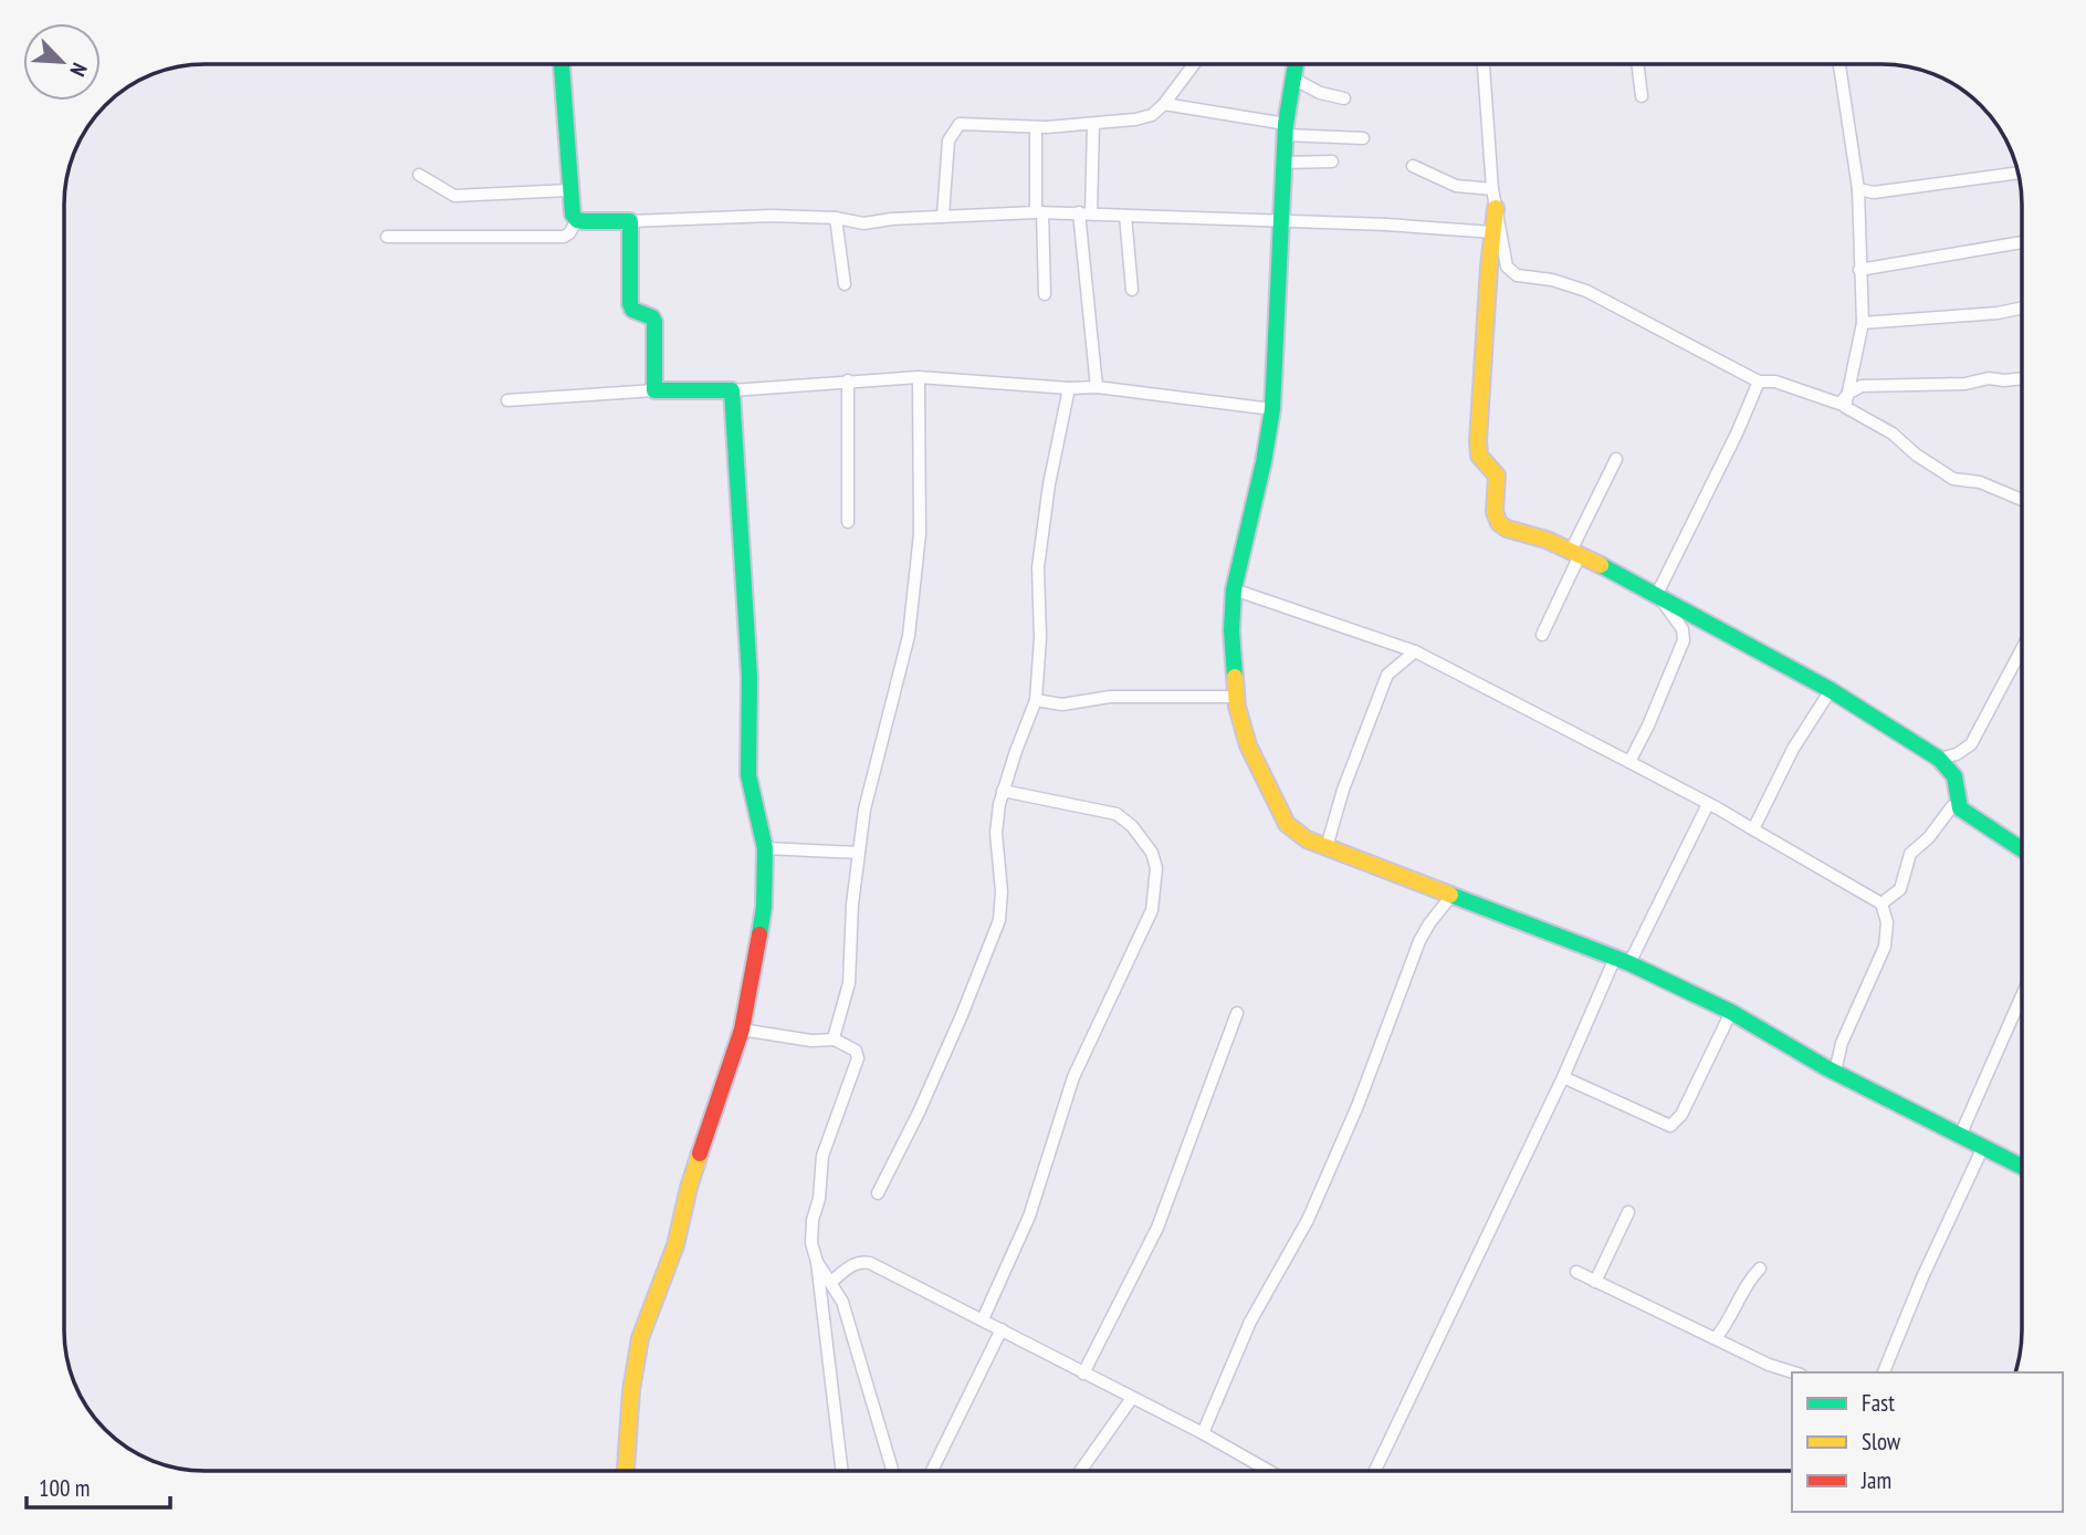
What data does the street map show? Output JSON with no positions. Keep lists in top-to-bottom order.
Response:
{
  "legend": ["Fast", "Slow", "Jam"],
  "scale_bar": "100 m",
  "north": "bottom right"
}
